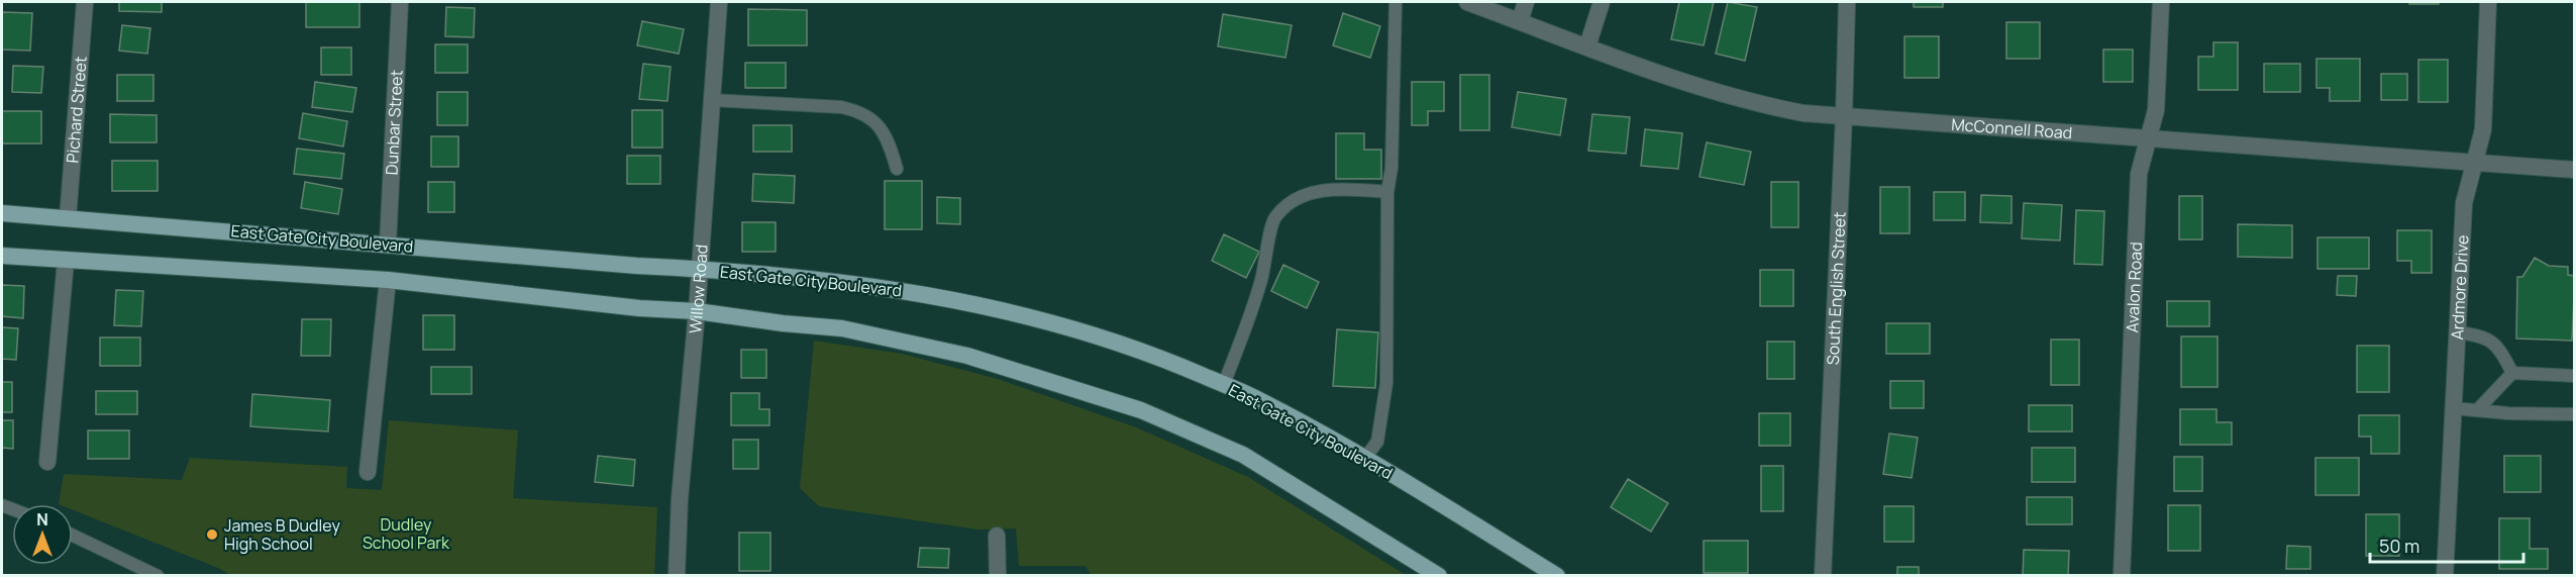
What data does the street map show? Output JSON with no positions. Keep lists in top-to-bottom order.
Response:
{
  "streets": {
    "main road": ["East Gate City Boulevard"],
    "street": [
      "Pichard Street",
      "Dunbar Street",
      "McConnell Road",
      "Avalon Road",
      "Ardmore Drive",
      "Willow Road",
      "South English Street"
    ]
  },
  "crossings": [
    ["Pichard Street", "East Gate City Boulevard"],
    ["Dunbar Street", "East Gate City Boulevard"],
    ["McConnell Road", "Avalon Road"],
    ["McConnell Road", "Ardmore Drive"],
    ["McConnell Road", "South English Street"],
    ["East Gate City Boulevard", "Willow Road"]
  ],
  "parks": ["Dudley School Park"],
  "places": ["James B Dudley High School"],
  "scale_bar": "50 m",
  "north": "top"
}
